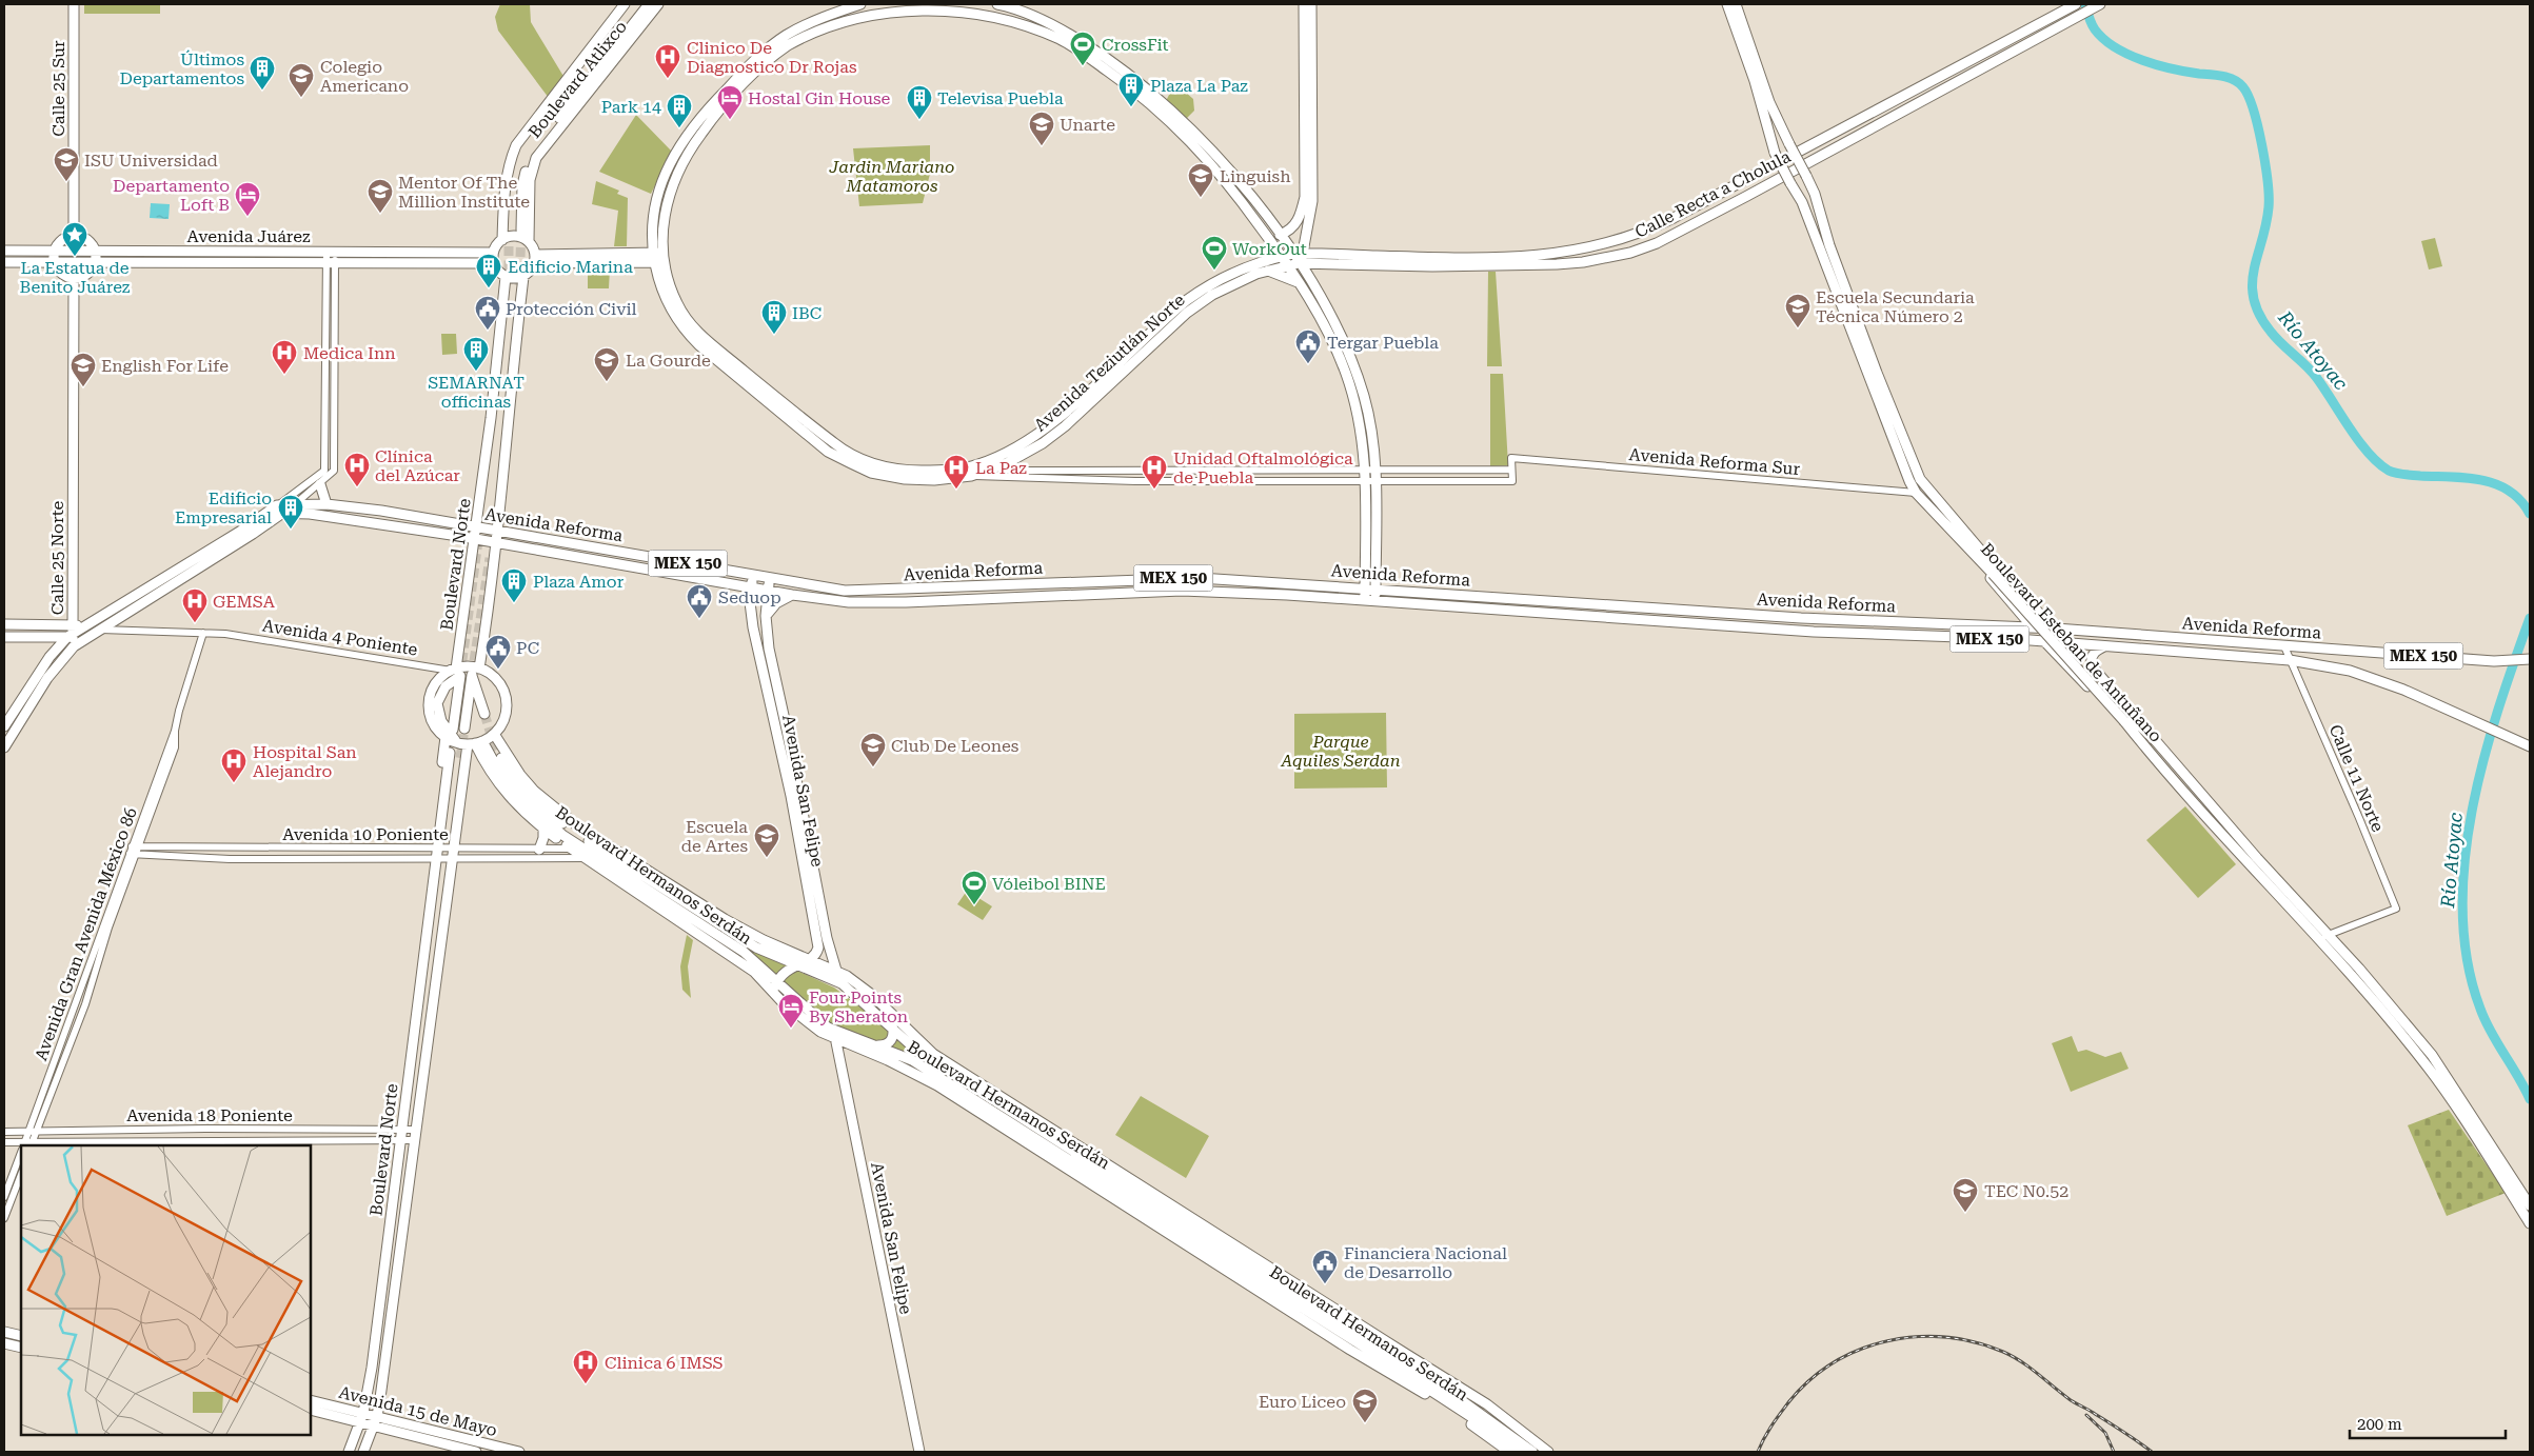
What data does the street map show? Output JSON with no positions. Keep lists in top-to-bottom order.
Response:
{
  "streets": {
    "main road": [
      "Boulevard Atlixco",
      "Calle 25 Sur",
      "Calle Recta a Cholula",
      "Avenida Juárez",
      "Avenida Teziutlán Norte",
      "Avenida Reforma",
      "Calle 25 Norte",
      "MEX 150",
      "Boulevard Norte",
      "Avenida 4 Poniente",
      "Boulevard Esteban de Antuñano",
      "Avenida San Felipe",
      "Boulevard Hermanos Serdán",
      "Avenida 15 de Mayo"
    ],
    "street": [
      "Avenida Reforma Sur",
      "Calle 11 Norte",
      "Avenida 10 Poniente",
      "Avenida Gran Avenida México 86",
      "Avenida 18 Poniente"
    ]
  },
  "crossings": [
    ["Boulevard Atlixco", "Avenida Juárez"],
    ["Boulevard Atlixco", "Boulevard Norte"],
    ["Calle Recta a Cholula", "Avenida Teziutlán Norte"],
    ["Avenida Juárez", "Boulevard Norte"],
    ["Avenida Reforma Sur", "Boulevard Esteban de Antuñano"],
    ["Avenida Reforma", "Boulevard Norte"],
    ["Avenida Reforma", "Avenida 4 Poniente"],
    ["Avenida Reforma", "Calle 11 Norte"],
    ["Avenida Reforma", "Avenida San Felipe"],
    ["Calle 25 Norte", "Avenida 4 Poniente"],
    ["Boulevard Norte", "Avenida 4 Poniente"],
    ["Boulevard Norte", "Avenida 10 Poniente"],
    ["Boulevard Norte", "Boulevard Hermanos Serdán"],
    ["Boulevard Norte", "Avenida 18 Poniente"],
    ["Boulevard Norte", "Avenida 15 de Mayo"],
    ["Avenida 4 Poniente", "Boulevard Hermanos Serdán"],
    ["Avenida 4 Poniente", "Avenida Gran Avenida México 86"],
    ["Boulevard Esteban de Antuñano", "Calle 11 Norte"],
    ["Avenida San Felipe", "Boulevard Hermanos Serdán"],
    ["Avenida 10 Poniente", "Boulevard Hermanos Serdán"],
    ["Avenida 10 Poniente", "Avenida Gran Avenida México 86"],
    ["Avenida Gran Avenida México 86", "Avenida 18 Poniente"]
  ],
  "water": ["Río Atoyac"],
  "parks": ["Jardin Mariano Matamoros", "Parque Aquiles Serdan"],
  "places": {
    "sports": ["CrossFit", "WorkOut", "Vóleibol BINE"],
    "hospital": [
      "Clinico De Diagnostico Dr Rojas",
      "Medica Inn",
      "Clínica del Azúcar",
      "La Paz",
      "Unidad Oftalmológica de Puebla",
      "GEMSA",
      "Hospital San Alejandro",
      "Clinica 6 IMSS"
    ],
    "building": [
      "Últimos Departamentos",
      "Plaza La Paz",
      "Televisa Puebla",
      "Park 14",
      "Edificio Marina",
      "IBC",
      "SEMARNAT officinas",
      "Edificio Empresarial",
      "Plaza Amor"
    ],
    "school or university": [
      "Colegio Americano",
      "Unarte",
      "ISU Universidad",
      "Linguish",
      "Mentor Of The Million Institute",
      "Escuela Secundaria Técnica Número 2",
      "La Gourde",
      "English For Life",
      "Club De Leones",
      "Escuela de Artes",
      "TEC N0.52",
      "Euro Liceo"
    ],
    "hotel": ["Hostal Gin House", "Departamento Loft B", "Four Points By Sheraton"],
    "place": ["La Estatua de Benito Juárez"],
    "public building": [
      "Protección Civil",
      "Tergar Puebla",
      "Seduop",
      "PC",
      "Financiera Nacional de Desarrollo"
    ]
  },
  "scale_bar": "200 m"
}
